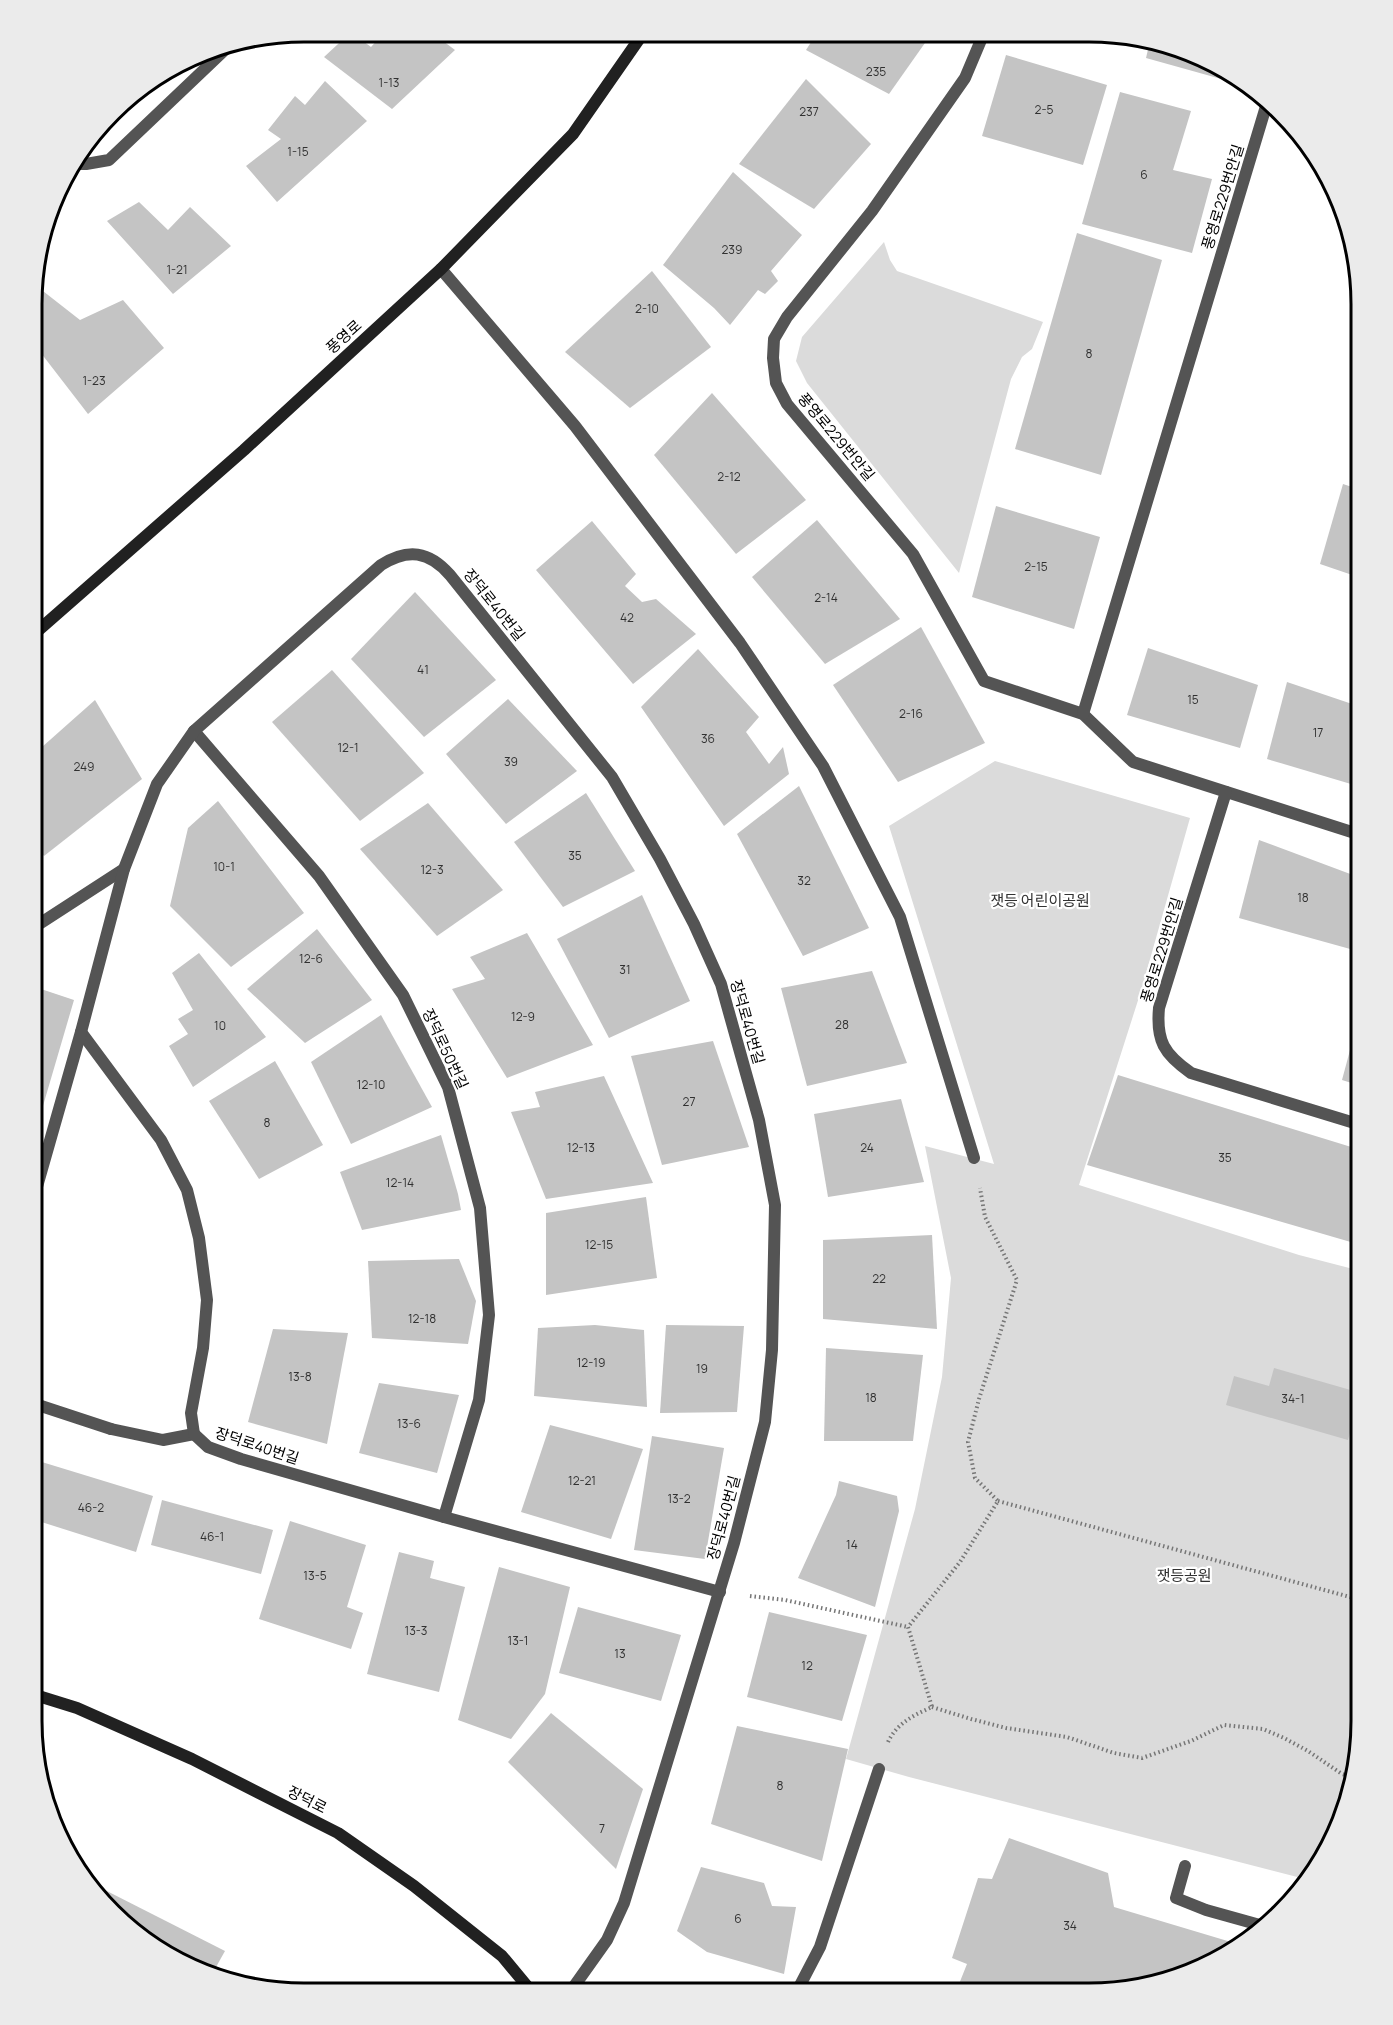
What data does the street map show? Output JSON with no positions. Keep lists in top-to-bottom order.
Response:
{
  "streets": {
    "main road": ["풍영로", "장덕로"],
    "street": ["풍영로229번안길", "장덕로40번길", "장덕로50번길"]
  },
  "crossings": [
    ["장덕로40번길", "장덕로50번길"]
  ],
  "parks": ["잿등 어린이공원", "잿등공원"],
  "house_numbers": [
    "235",
    "1-13",
    "2-5",
    "237",
    "1-15",
    "6",
    "239",
    "1-21",
    "2-10",
    "8",
    "1-23",
    "2-12",
    "2-15",
    "2-14",
    "42",
    "41",
    "15",
    "2-16",
    "17",
    "36",
    "12-1",
    "39",
    "249",
    "35",
    "10-1",
    "12-3",
    "32",
    "18",
    "12-6",
    "31",
    "12-9",
    "28",
    "10",
    "12-10",
    "27",
    "8",
    "12-13",
    "24",
    "35",
    "12-14",
    "12-15",
    "22",
    "12-18",
    "12-19",
    "19",
    "13-8",
    "18",
    "34-1",
    "13-6",
    "12-21",
    "13-2",
    "46-2",
    "46-1",
    "14",
    "13-5",
    "13-3",
    "13-1",
    "13",
    "12",
    "8",
    "7",
    "6",
    "34"
  ]
}
